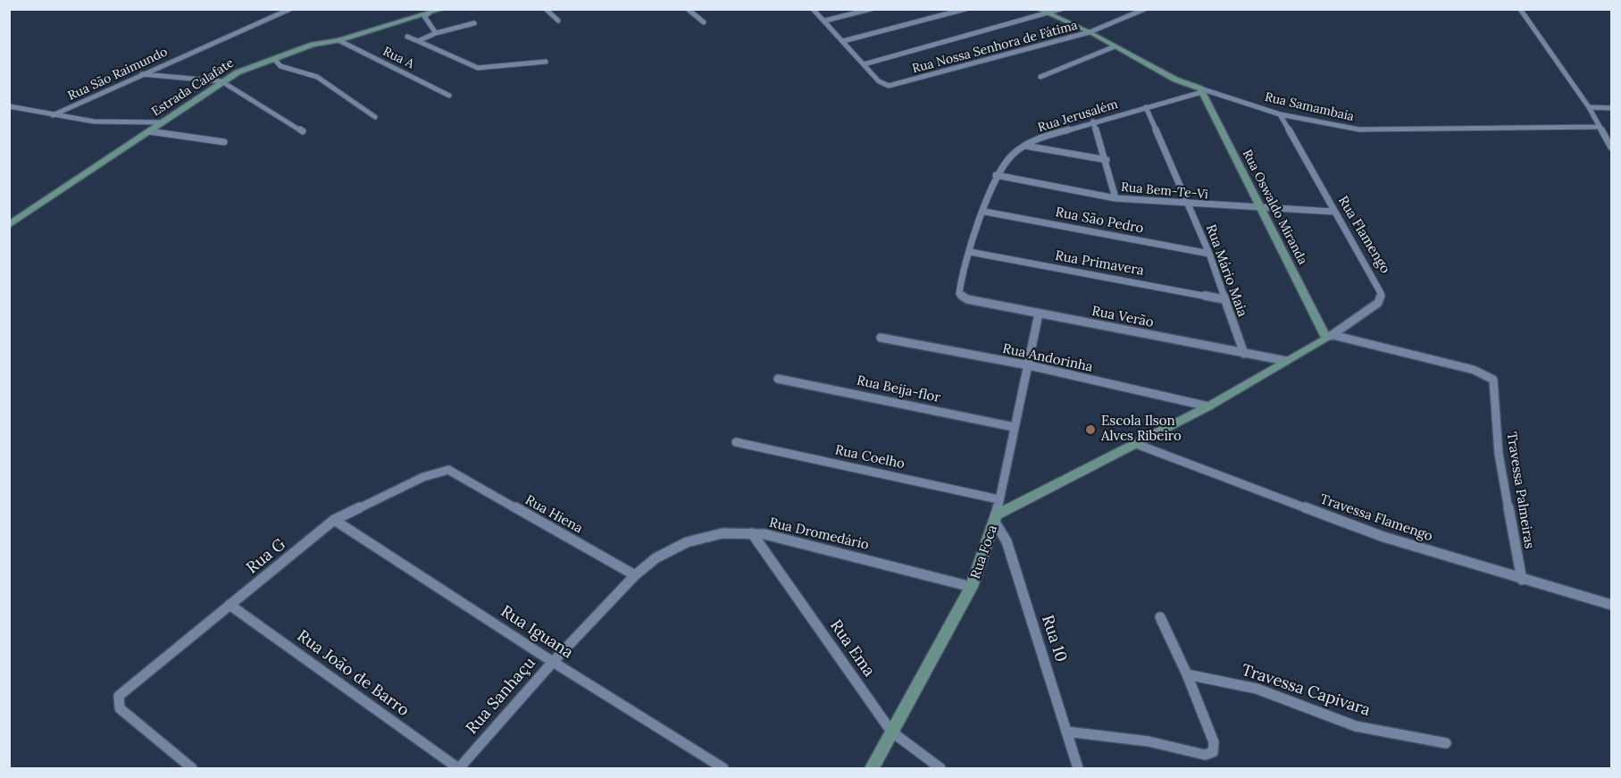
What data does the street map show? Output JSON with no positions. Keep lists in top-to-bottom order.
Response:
{
  "streets": {
    "street": [
      "Rua Nossa Senhora de Fátima",
      "Rua A",
      "Rua São Raimundo",
      "Estrada Calafate",
      "Rua Samambaia",
      "Rua Jerusalém",
      "Rua Bem-Te-Vi",
      "Rua Oswaldo Miranda",
      "Rua São Pedro",
      "Rua Flamengo",
      "Rua Primavera",
      "Rua Mário Maia",
      "Rua Verão",
      "Rua Andorinha",
      "Rua Beija-flor",
      "Rua Coelho",
      "Travessa Palmeiras",
      "Rua Hiena",
      "Travessa Flamengo",
      "Rua Dromedário",
      "Rua Foca",
      "Rua G",
      "Rua Iguana",
      "Rua 10",
      "Rua Ema",
      "Rua João de Barro",
      "Travessa Capivara",
      "Rua Sanhaçu"
    ]
  },
  "crossings": [
    ["Rua Nossa Senhora de Fátima", "Rua Samambaia"],
    ["Rua A", "Estrada Calafate"],
    ["Rua São Raimundo", "Estrada Calafate"],
    ["Rua Samambaia", "Rua Jerusalém"],
    ["Rua Samambaia", "Rua Oswaldo Miranda"],
    ["Rua Samambaia", "Rua Flamengo"],
    ["Rua Jerusalém", "Rua Bem-Te-Vi"],
    ["Rua Jerusalém", "Rua Oswaldo Miranda"],
    ["Rua Jerusalém", "Rua São Pedro"],
    ["Rua Jerusalém", "Rua Primavera"],
    ["Rua Jerusalém", "Rua Mário Maia"],
    ["Rua Jerusalém", "Rua Verão"],
    ["Rua Bem-Te-Vi", "Rua Oswaldo Miranda"],
    ["Rua Bem-Te-Vi", "Rua Flamengo"],
    ["Rua Bem-Te-Vi", "Rua Mário Maia"],
    ["Rua Oswaldo Miranda", "Rua Flamengo"],
    ["Rua Oswaldo Miranda", "Travessa Palmeiras"],
    ["Rua São Pedro", "Rua Mário Maia"],
    ["Rua Flamengo", "Rua Verão"],
    ["Rua Flamengo", "Rua Andorinha"],
    ["Rua Flamengo", "Travessa Palmeiras"],
    ["Rua Flamengo", "Travessa Flamengo"],
    ["Rua Flamengo", "Rua Foca"],
    ["Rua Flamengo", "Rua 10"],
    ["Rua Primavera", "Rua Mário Maia"],
    ["Rua Mário Maia", "Rua Verão"],
    ["Rua Verão", "Rua Foca"],
    ["Rua Andorinha", "Rua Foca"],
    ["Rua Beija-flor", "Rua Foca"],
    ["Rua Coelho", "Rua Foca"],
    ["Travessa Palmeiras", "Travessa Flamengo"],
    ["Rua Hiena", "Rua Dromedário"],
    ["Rua Hiena", "Rua G"],
    ["Rua Hiena", "Rua Sanhaçu"],
    ["Rua Dromedário", "Rua Foca"],
    ["Rua Dromedário", "Rua Ema"],
    ["Rua Dromedário", "Rua Sanhaçu"],
    ["Rua Foca", "Rua 10"],
    ["Rua Foca", "Rua Ema"],
    ["Rua G", "Rua Iguana"],
    ["Rua G", "Rua João de Barro"],
    ["Rua Iguana", "Rua Sanhaçu"],
    ["Rua João de Barro", "Rua Sanhaçu"]
  ],
  "places": ["Escola Ilson Alves Ribeiro"]
}
